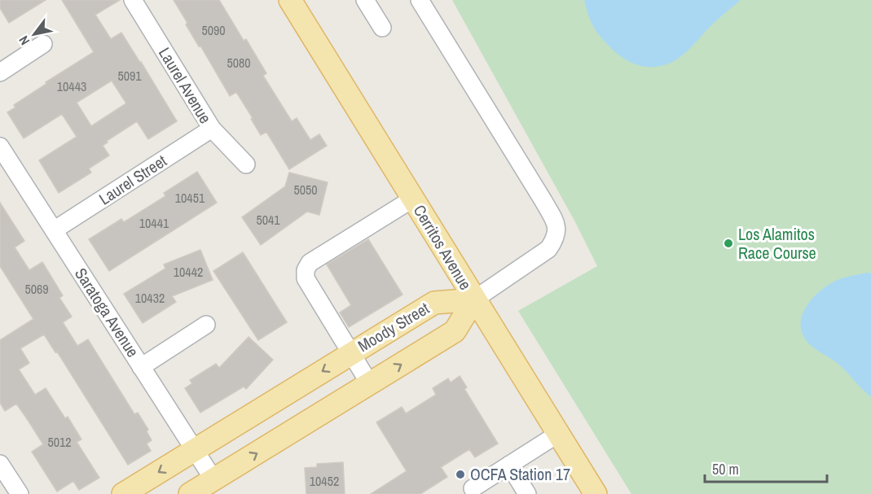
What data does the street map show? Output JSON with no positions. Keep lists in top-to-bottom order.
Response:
{
  "streets": {
    "main road": ["Cerritos Avenue", "Moody Street"],
    "street": ["Laurel Avenue", "Laurel Street", "Saratoga Avenue"]
  },
  "crossings": [
    ["Laurel Avenue", "Laurel Street"],
    ["Laurel Street", "Saratoga Avenue"],
    ["Cerritos Avenue", "Moody Street"],
    ["Saratoga Avenue", "Moody Street"]
  ],
  "places": ["Los Alamitos Race Course", "OCFA Station 17"],
  "house_numbers": [
    "5090",
    "5080",
    "5091",
    "10443",
    "5050",
    "10451",
    "5041",
    "10441",
    "10442",
    "5069",
    "10432",
    "5012",
    "10452"
  ],
  "scale_bar": "50 m",
  "north": "bottom left"
}
